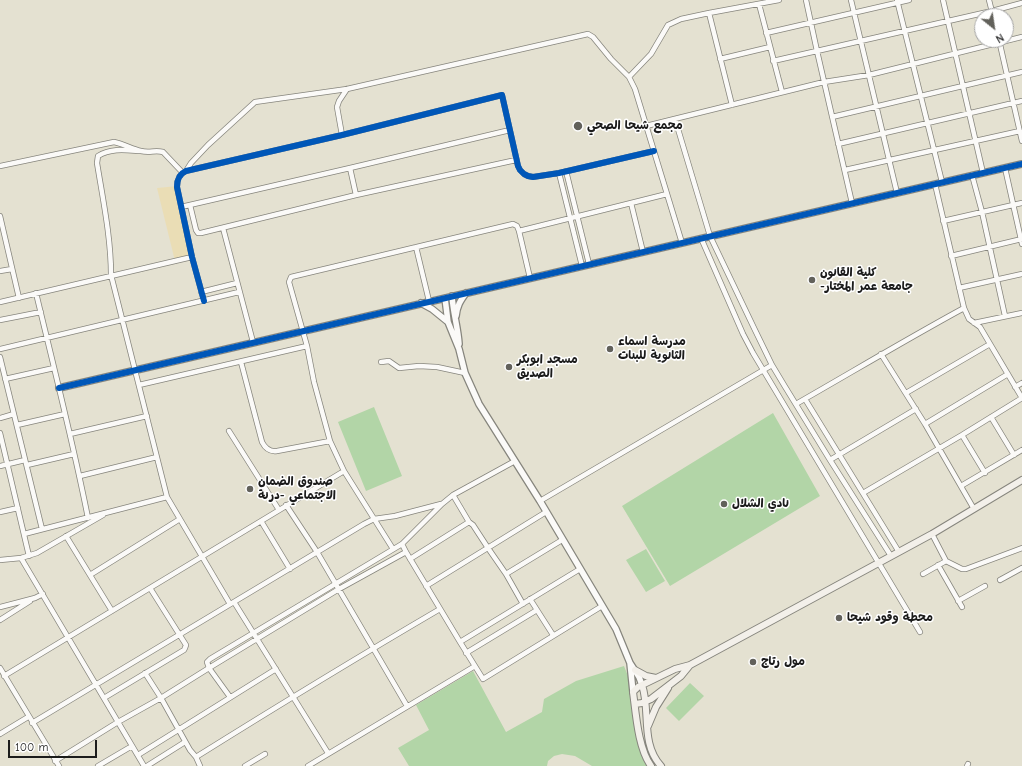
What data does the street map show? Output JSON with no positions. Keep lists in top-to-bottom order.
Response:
{
  "places": [
    "مجمع شيحا الصحي",
    "كلية القانون -جامعة عمر المختار",
    "مدرسة اسماء الثانوية للبنات",
    "مسجد ابوبكر الصديق",
    "صندوق الضمان الاجتماعي -درنة",
    "نادي الشلال",
    "محطة وقود شيحا",
    "مول رتاج"
  ],
  "scale_bar": "100 m",
  "north": "bottom right"
}
